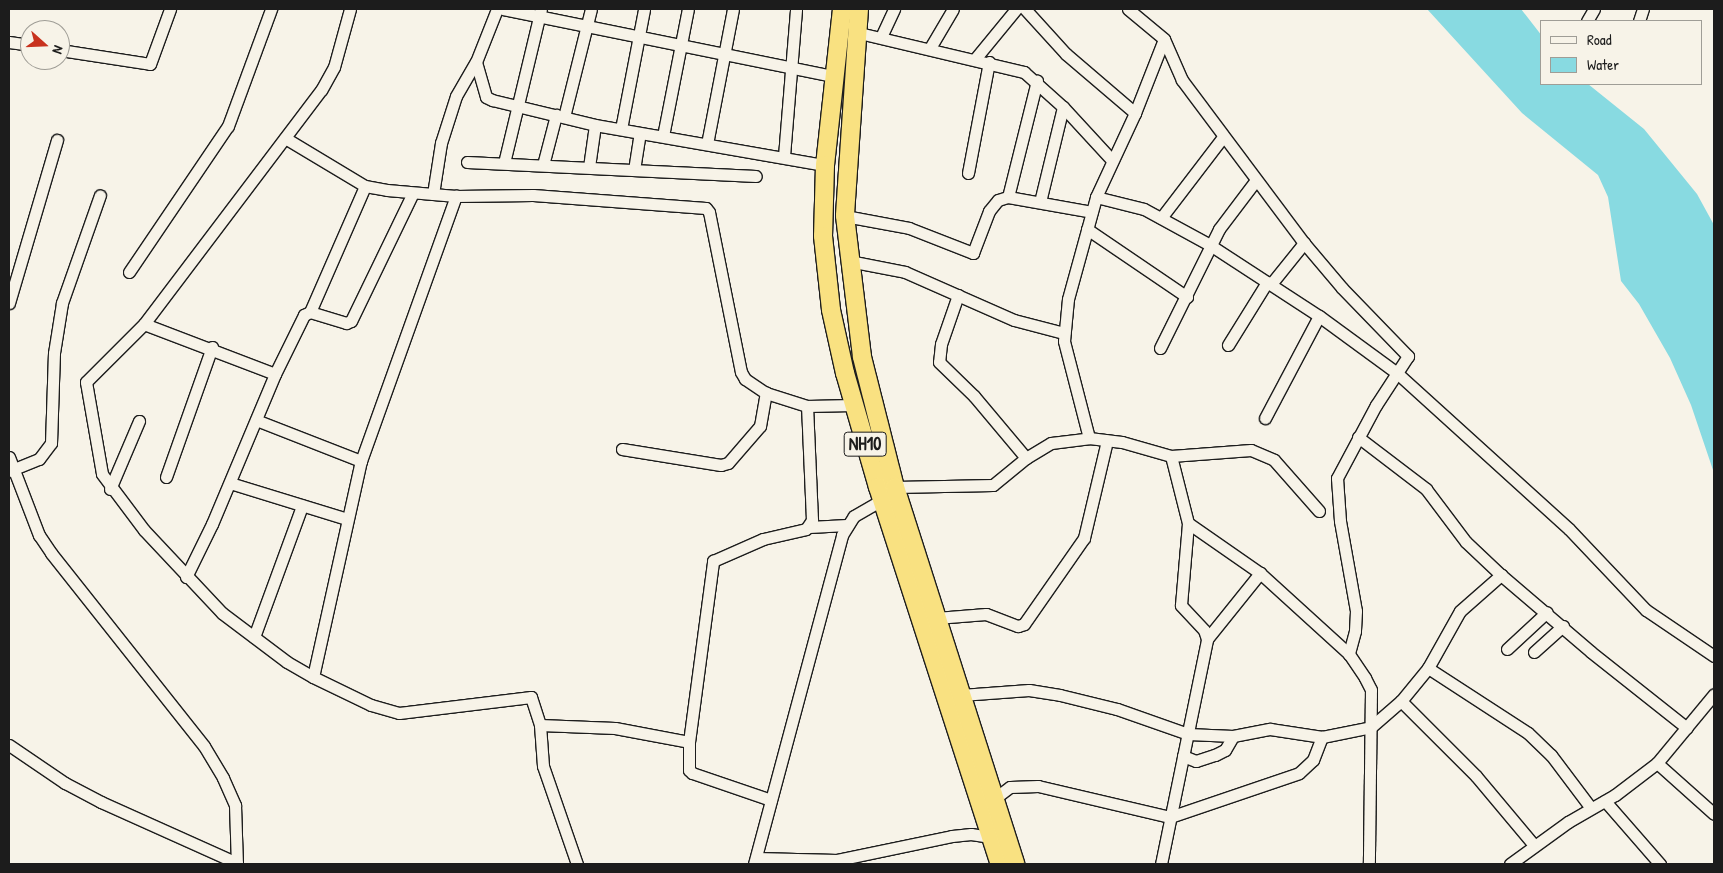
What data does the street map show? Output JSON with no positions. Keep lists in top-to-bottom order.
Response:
{
  "streets": {
    "highway": ["NH10"]
  },
  "legend": ["Road", "Water"],
  "north": "right"
}
